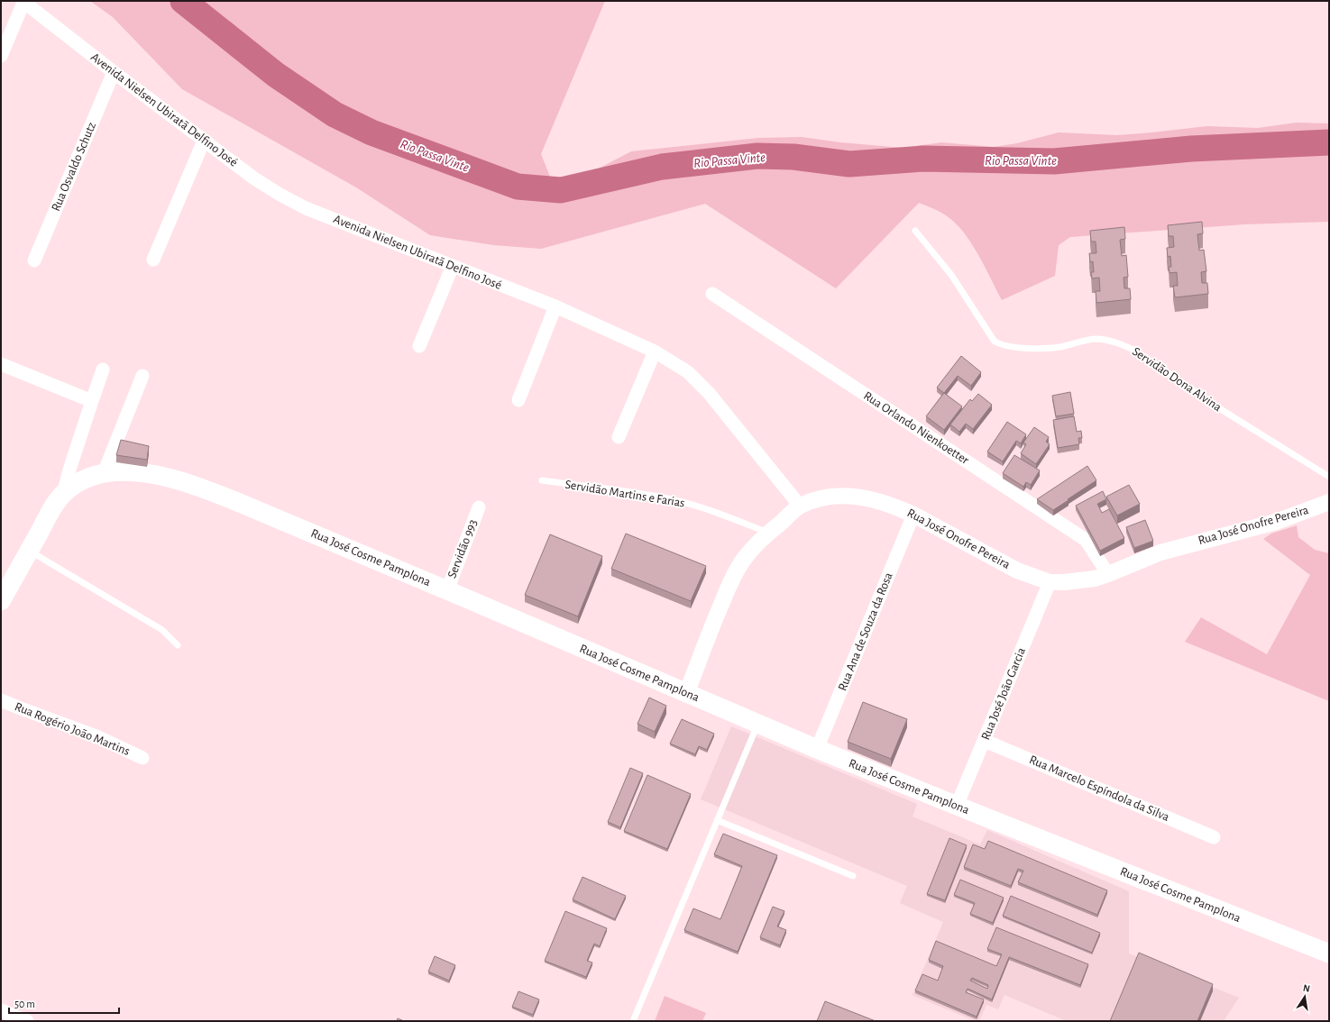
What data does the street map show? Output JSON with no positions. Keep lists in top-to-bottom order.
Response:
{
  "streets": {
    "main road": ["Rua José Cosme Pamplona"],
    "street": [
      "Avenida Nielsen Ubiratã Delfino José",
      "Rua Osvaldo Schutz",
      "Rua Orlando Nienkoetter",
      "Rua José Onofre Pereira",
      "Servidão 993",
      "Rua Ana de Souza da Rosa",
      "Rua José João Garcia",
      "Rua Rogério João Martins",
      "Rua Marcelo Espíndola da Silva"
    ],
    "lane": ["Servidão Dona Alvina", "Servidão Martins e Farias"]
  },
  "crossings": [
    ["Avenida Nielsen Ubiratã Delfino José", "Rua Osvaldo Schutz"],
    ["Avenida Nielsen Ubiratã Delfino José", "Rua José Onofre Pereira"],
    ["Rua Orlando Nienkoetter", "Rua José Onofre Pereira"],
    ["Servidão Martins e Farias", "Rua José Onofre Pereira"],
    ["Rua José Onofre Pereira", "Rua José Cosme Pamplona"],
    ["Rua José Onofre Pereira", "Rua Ana de Souza da Rosa"],
    ["Rua José Onofre Pereira", "Rua José João Garcia"],
    ["Servidão 993", "Rua José Cosme Pamplona"],
    ["Rua José Cosme Pamplona", "Rua Ana de Souza da Rosa"],
    ["Rua José Cosme Pamplona", "Rua José João Garcia"],
    ["Rua José João Garcia", "Rua Marcelo Espíndola da Silva"]
  ],
  "water": ["Rio Passa Vinte"],
  "scale_bar": "50 m",
  "north": "top"
}
